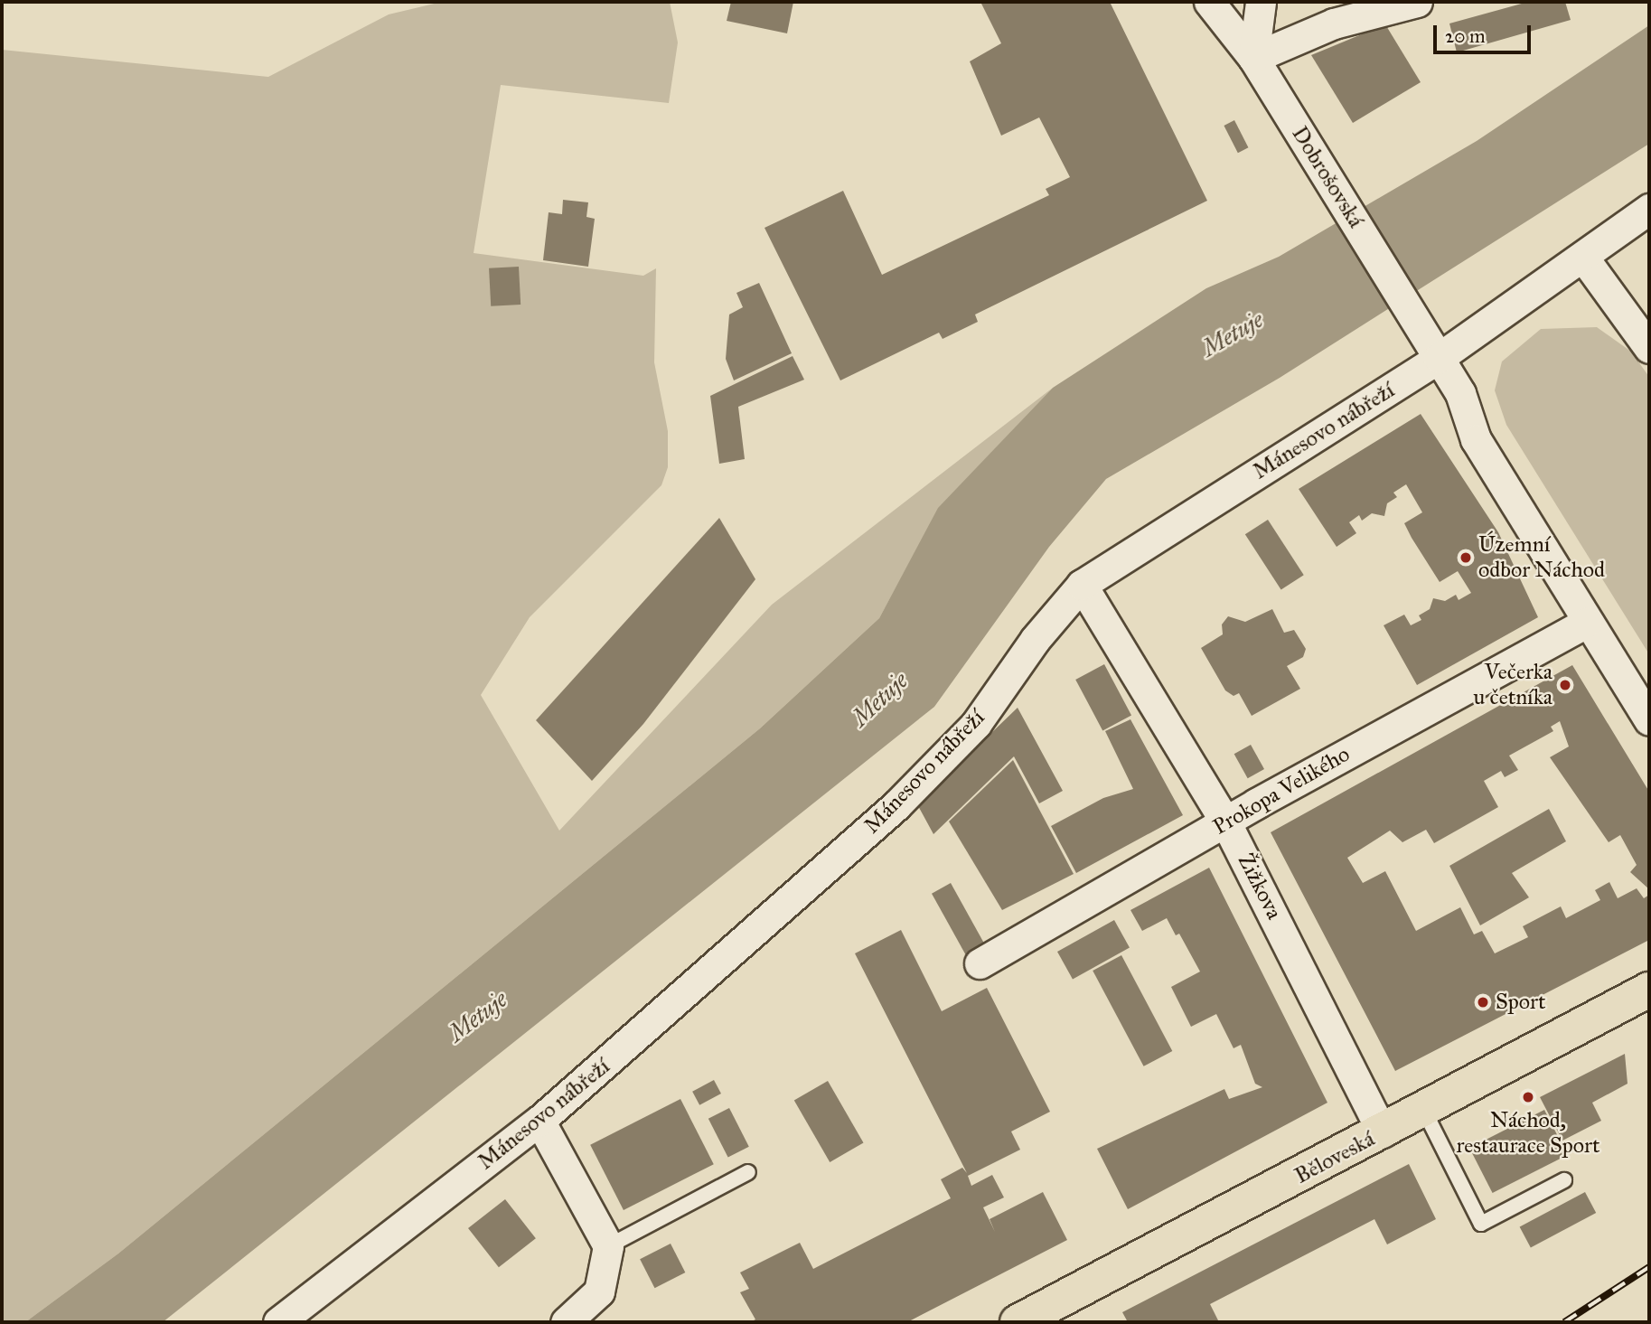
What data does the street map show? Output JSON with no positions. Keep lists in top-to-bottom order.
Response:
{
  "streets": {
    "main road": ["Běloveská"],
    "street": [
      "Dobrošovská",
      "Mánesovo nábřeží",
      "Prokopa Velikého",
      "Žižkova"
    ]
  },
  "crossings": [
    ["Dobrošovská", "Mánesovo nábřeží"],
    ["Dobrošovská", "Prokopa Velikého"],
    ["Mánesovo nábřeží", "Žižkova"],
    ["Prokopa Velikého", "Žižkova"],
    ["Žižkova", "Běloveská"]
  ],
  "water": ["Metuje"],
  "places": [
    "Územní odbor Náchod",
    "Večerka u četníka",
    "Sport",
    "Náchod, restaurace Sport"
  ],
  "scale_bar": "20 m"
}
